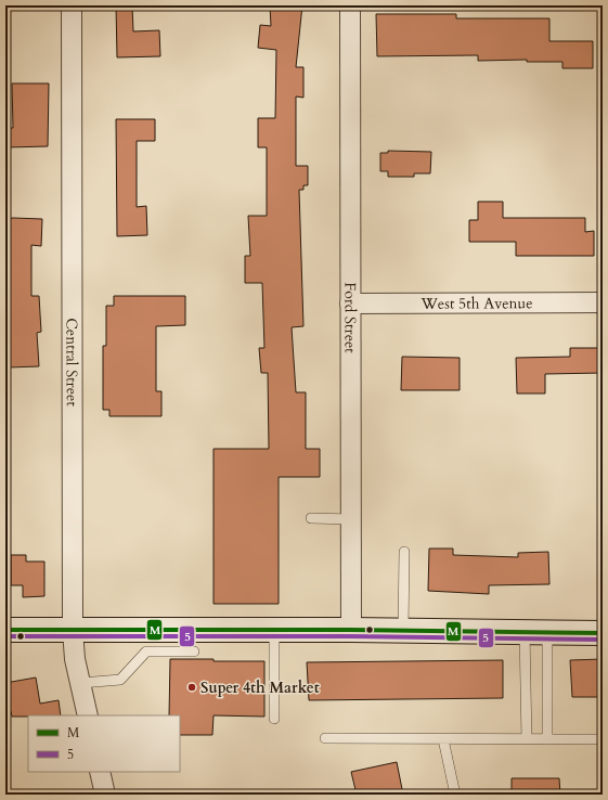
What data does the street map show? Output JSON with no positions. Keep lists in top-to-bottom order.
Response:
{
  "streets": {
    "street": ["West 5th Avenue", "Ford Street", "Central Street"]
  },
  "crossings": [
    ["West 5th Avenue", "Ford Street"]
  ],
  "places": ["Super 4th Market"],
  "lines": ["transit line M", "transit line 5"],
  "legend": ["M", "5"]
}
